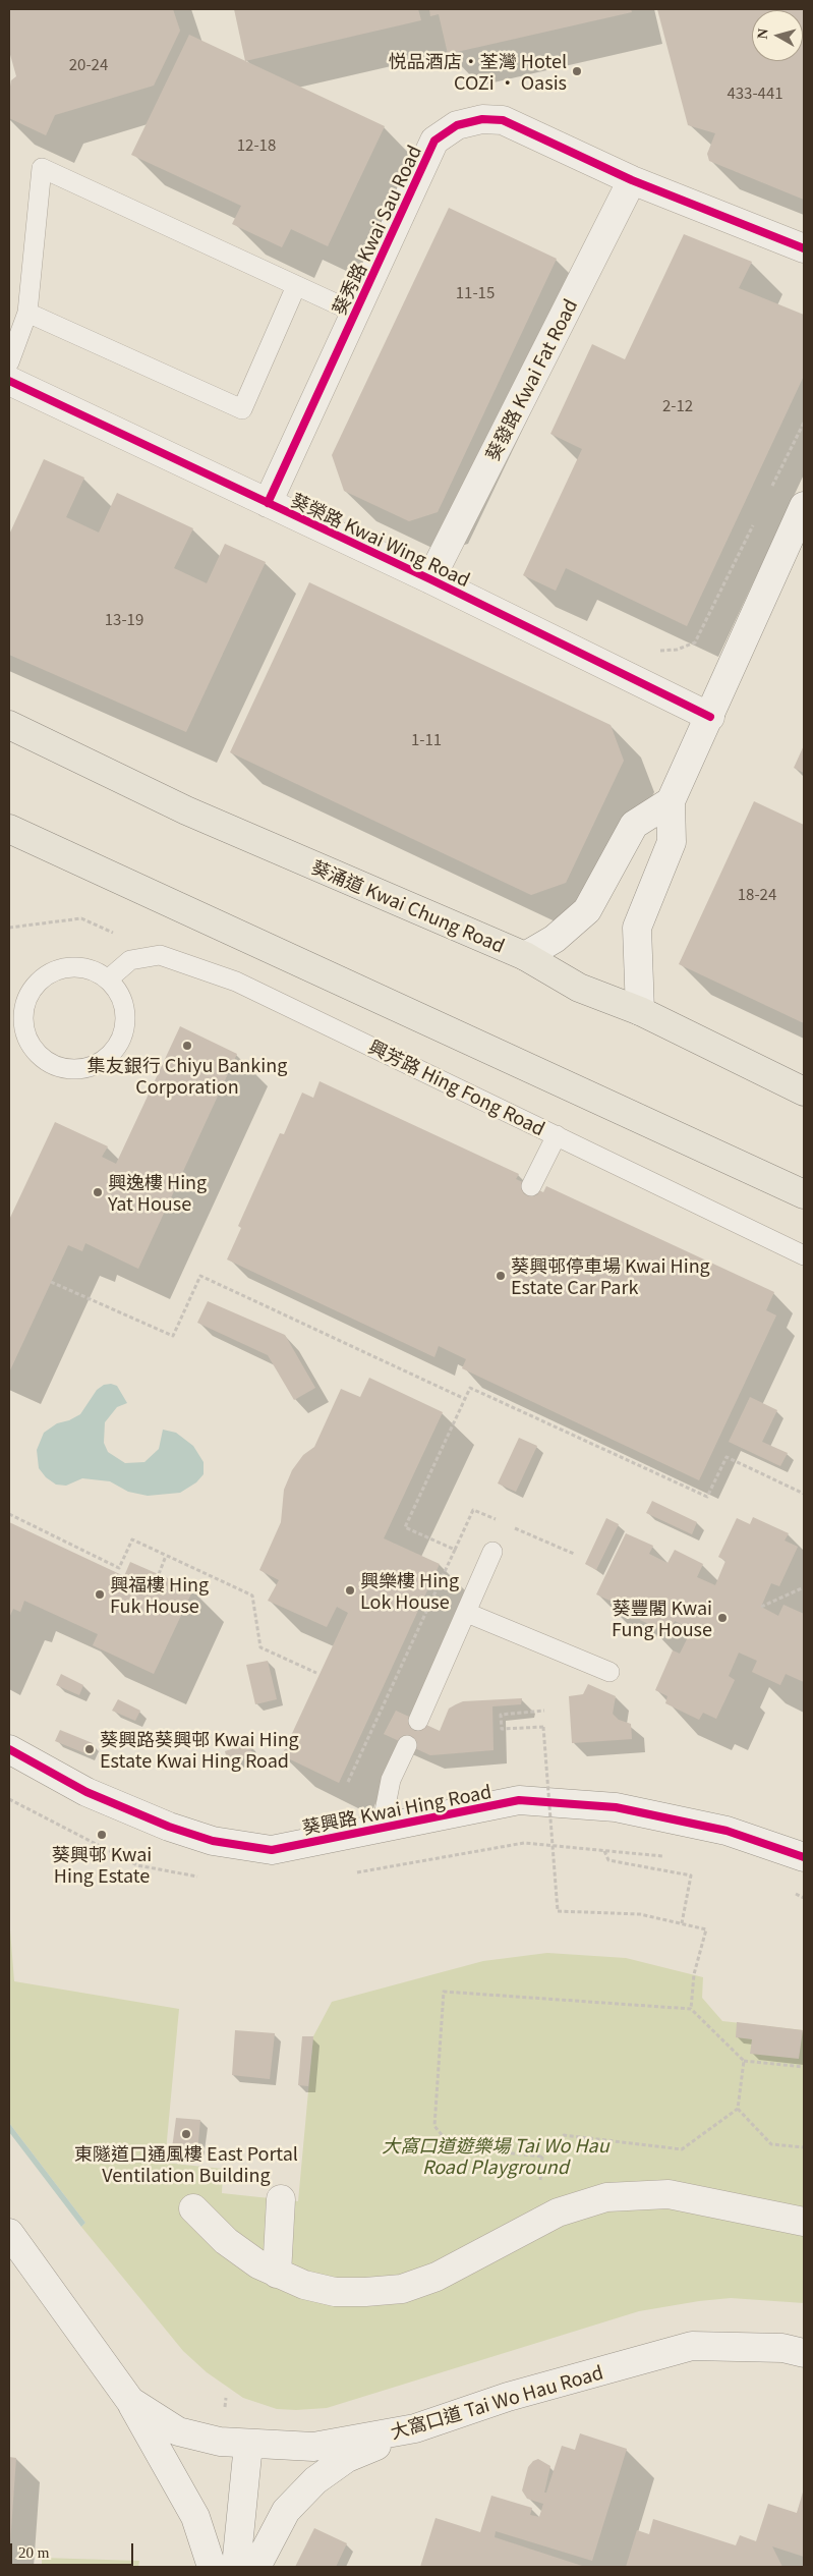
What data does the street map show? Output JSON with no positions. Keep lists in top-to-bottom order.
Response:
{
  "streets": {
    "main road": ["葵涌道 Kwai Chung Road"],
    "street": [
      "葵秀路 Kwai Sau Road",
      "葵發路 Kwai Fat Road",
      "葵榮路 Kwai Wing Road",
      "葵興路 Kwai Hing Road",
      "大窩口道 Tai Wo Hau Road"
    ],
    "lane": ["興芳路 Hing Fong Road"]
  },
  "crossings": [
    ["葵秀路 Kwai Sau Road", "葵發路 Kwai Fat Road"],
    ["葵秀路 Kwai Sau Road", "葵榮路 Kwai Wing Road"],
    ["葵發路 Kwai Fat Road", "葵榮路 Kwai Wing Road"]
  ],
  "parks": ["大窩口道遊樂場 Tai Wo Hau Road Playground"],
  "places": [
    "悦品酒店·荃灣 Hotel COZi · Oasis",
    "集友銀行 Chiyu Banking Corporation",
    "興逸樓 Hing Yat House",
    "葵興邨停車場 Kwai Hing Estate Car Park",
    "興樂樓 Hing Lok House",
    "興福樓 Hing Fuk House",
    "葵豐閣 Kwai Fung House",
    "葵興路葵興邨 Kwai Hing Estate Kwai Hing Road",
    "葵興邨 Kwai Hing Estate",
    "東隧道口通風樓 East Portal Ventilation Building"
  ],
  "house_numbers": [
    "20-24",
    "433-441",
    "12-18",
    "11-15",
    "2-12",
    "13-19",
    "1-11",
    "18-24"
  ],
  "scale_bar": "20 m",
  "north": "left"
}
